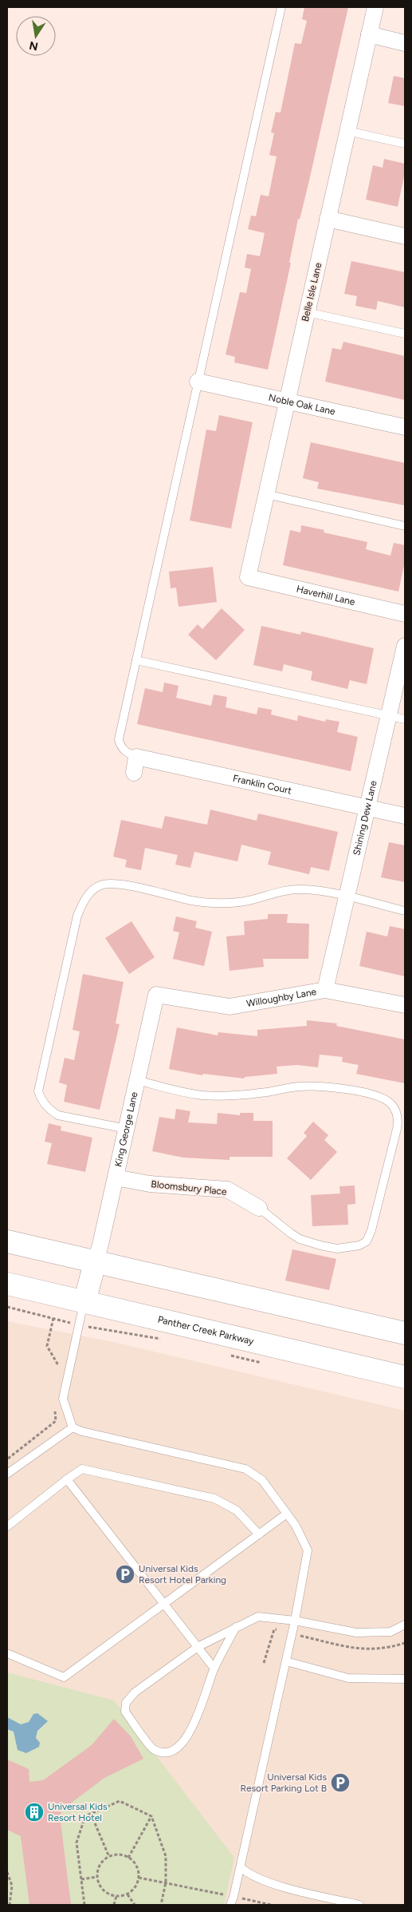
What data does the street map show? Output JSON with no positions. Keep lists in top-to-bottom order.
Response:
{
  "streets": {
    "main road": ["Panther Creek Parkway"],
    "street": [
      "Belle Isle Lane",
      "Noble Oak Lane",
      "Haverhill Lane",
      "Franklin Court",
      "Shining Dew Lane",
      "Willoughby Lane",
      "King George Lane",
      "Bloomsbury Place"
    ]
  },
  "crossings": [
    ["Belle Isle Lane", "Noble Oak Lane"],
    ["Belle Isle Lane", "Haverhill Lane"],
    ["Franklin Court", "Shining Dew Lane"],
    ["Shining Dew Lane", "Willoughby Lane"],
    ["Willoughby Lane", "King George Lane"],
    ["King George Lane", "Bloomsbury Place"]
  ],
  "places": {
    "parking": ["Universal Kids Resort Hotel Parking", "Universal Kids Resort Parking Lot B"],
    "building": ["Universal Kids Resort Hotel"]
  },
  "north": "bottom"
}
